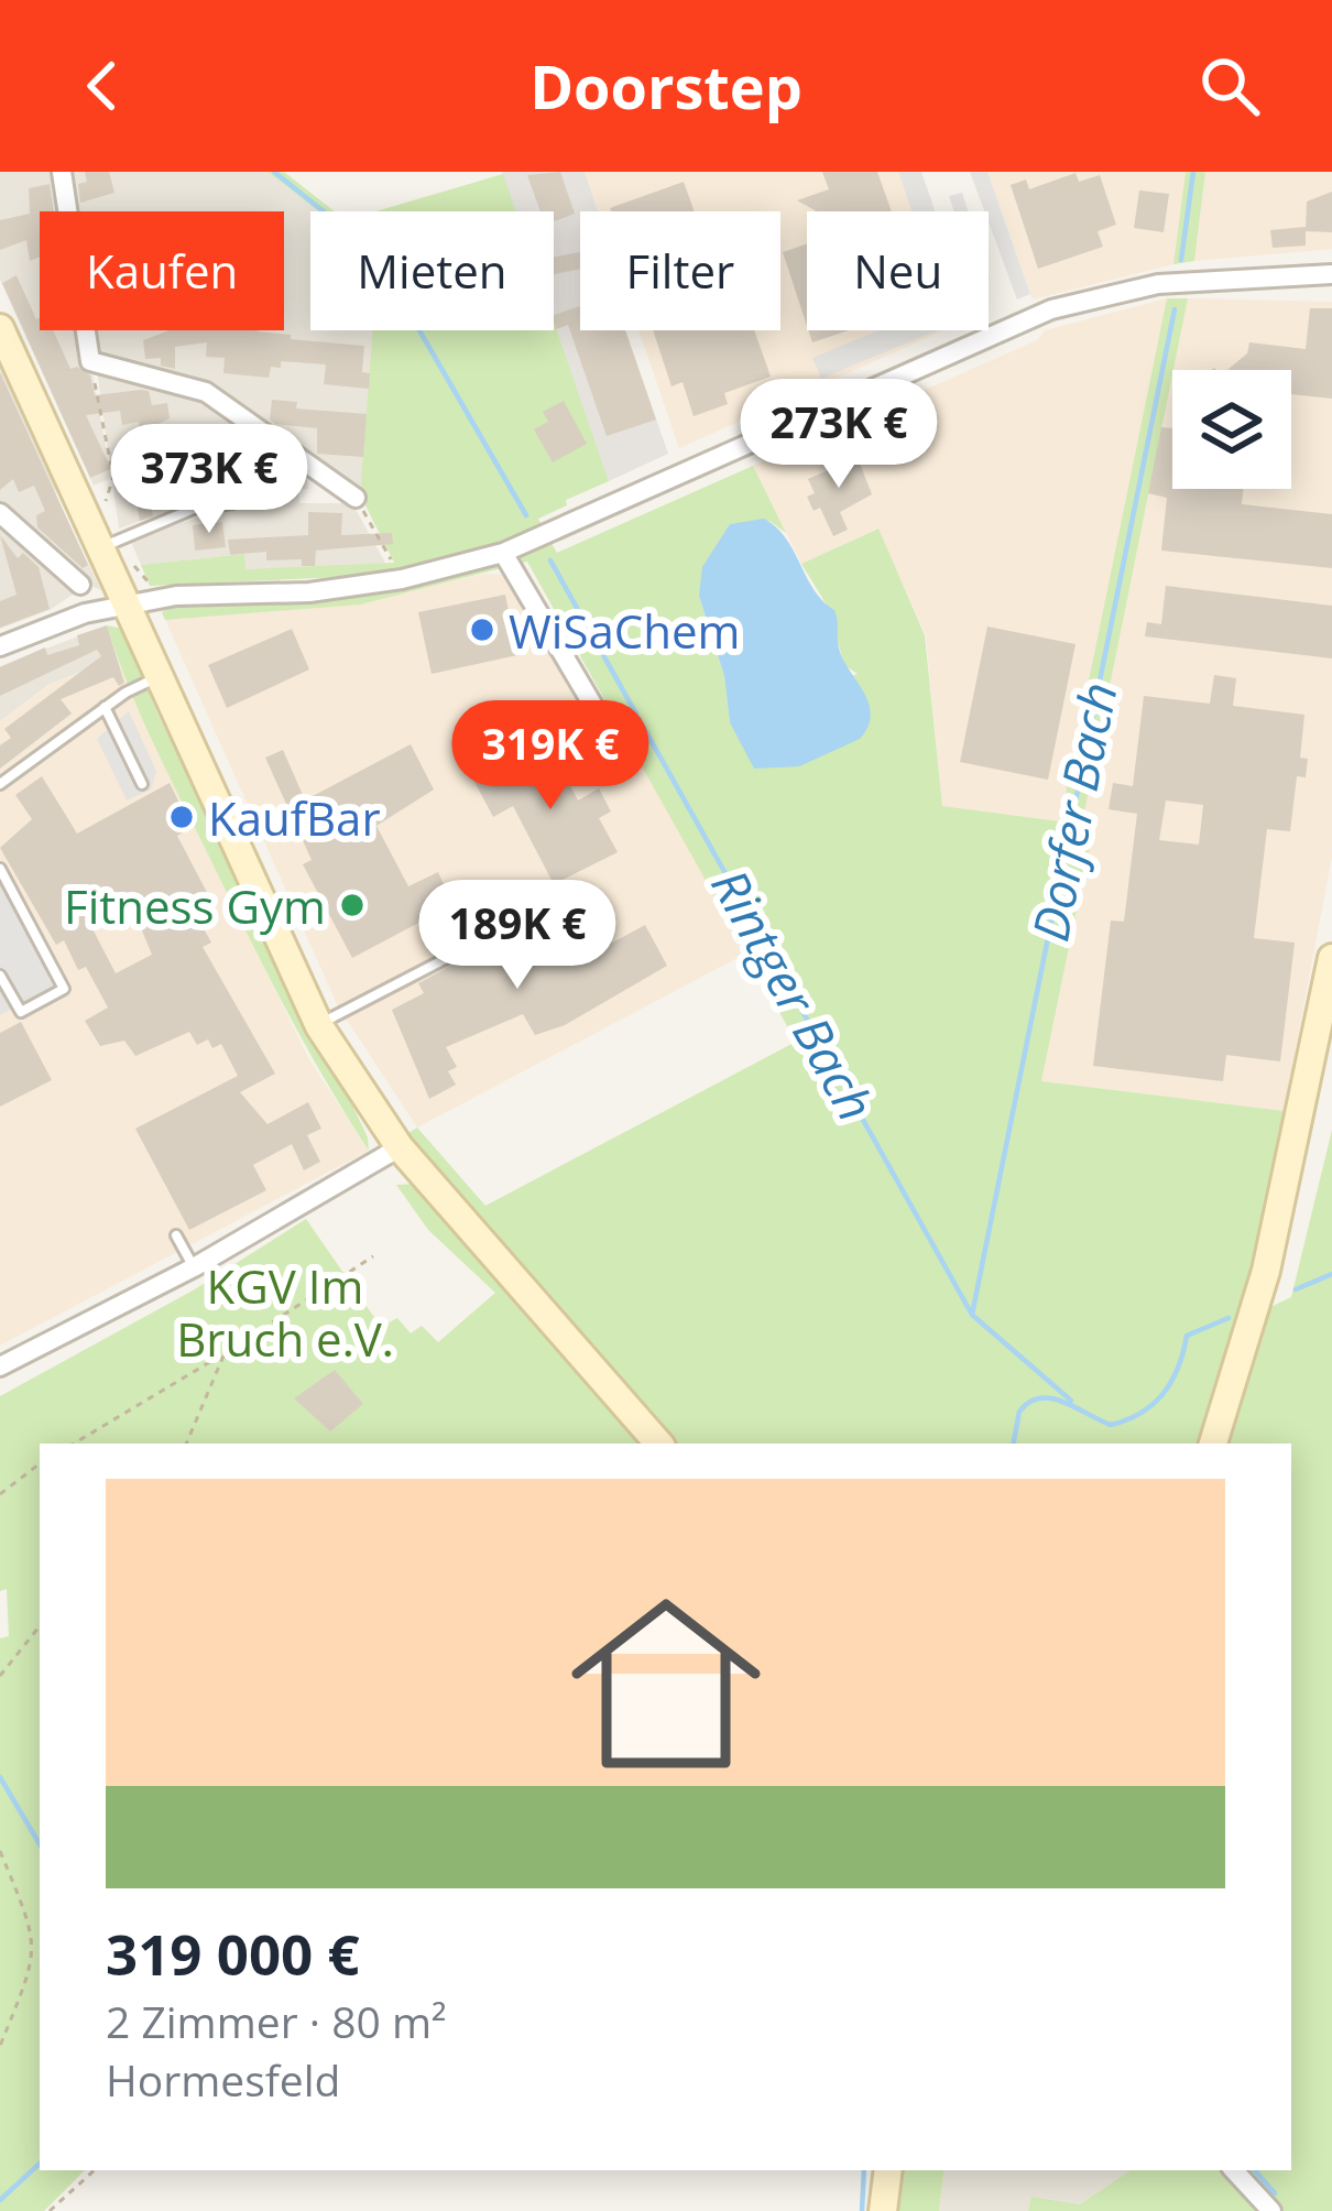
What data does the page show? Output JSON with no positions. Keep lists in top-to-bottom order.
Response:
{
  "water": ["Dorfer Bach", "Rintger Bach"],
  "parks": ["KGV Im Bruch e.V."],
  "places": ["WiSaChem", "KaufBar", "Fitness Gym"],
  "page": {
    "header": "Doorstep",
    "chip": [
      "Kaufen",
      "Mieten",
      "Filter",
      "Neu"
    ],
    "price": [
      "273K €",
      "373K €",
      "319K €",
      "189K €"
    ],
    "list": [
      {
        "name": "319 000 €",
        "note": "2 Zimmer · 80 m² · Hormesfeld"
      }
    ]
  }
}
